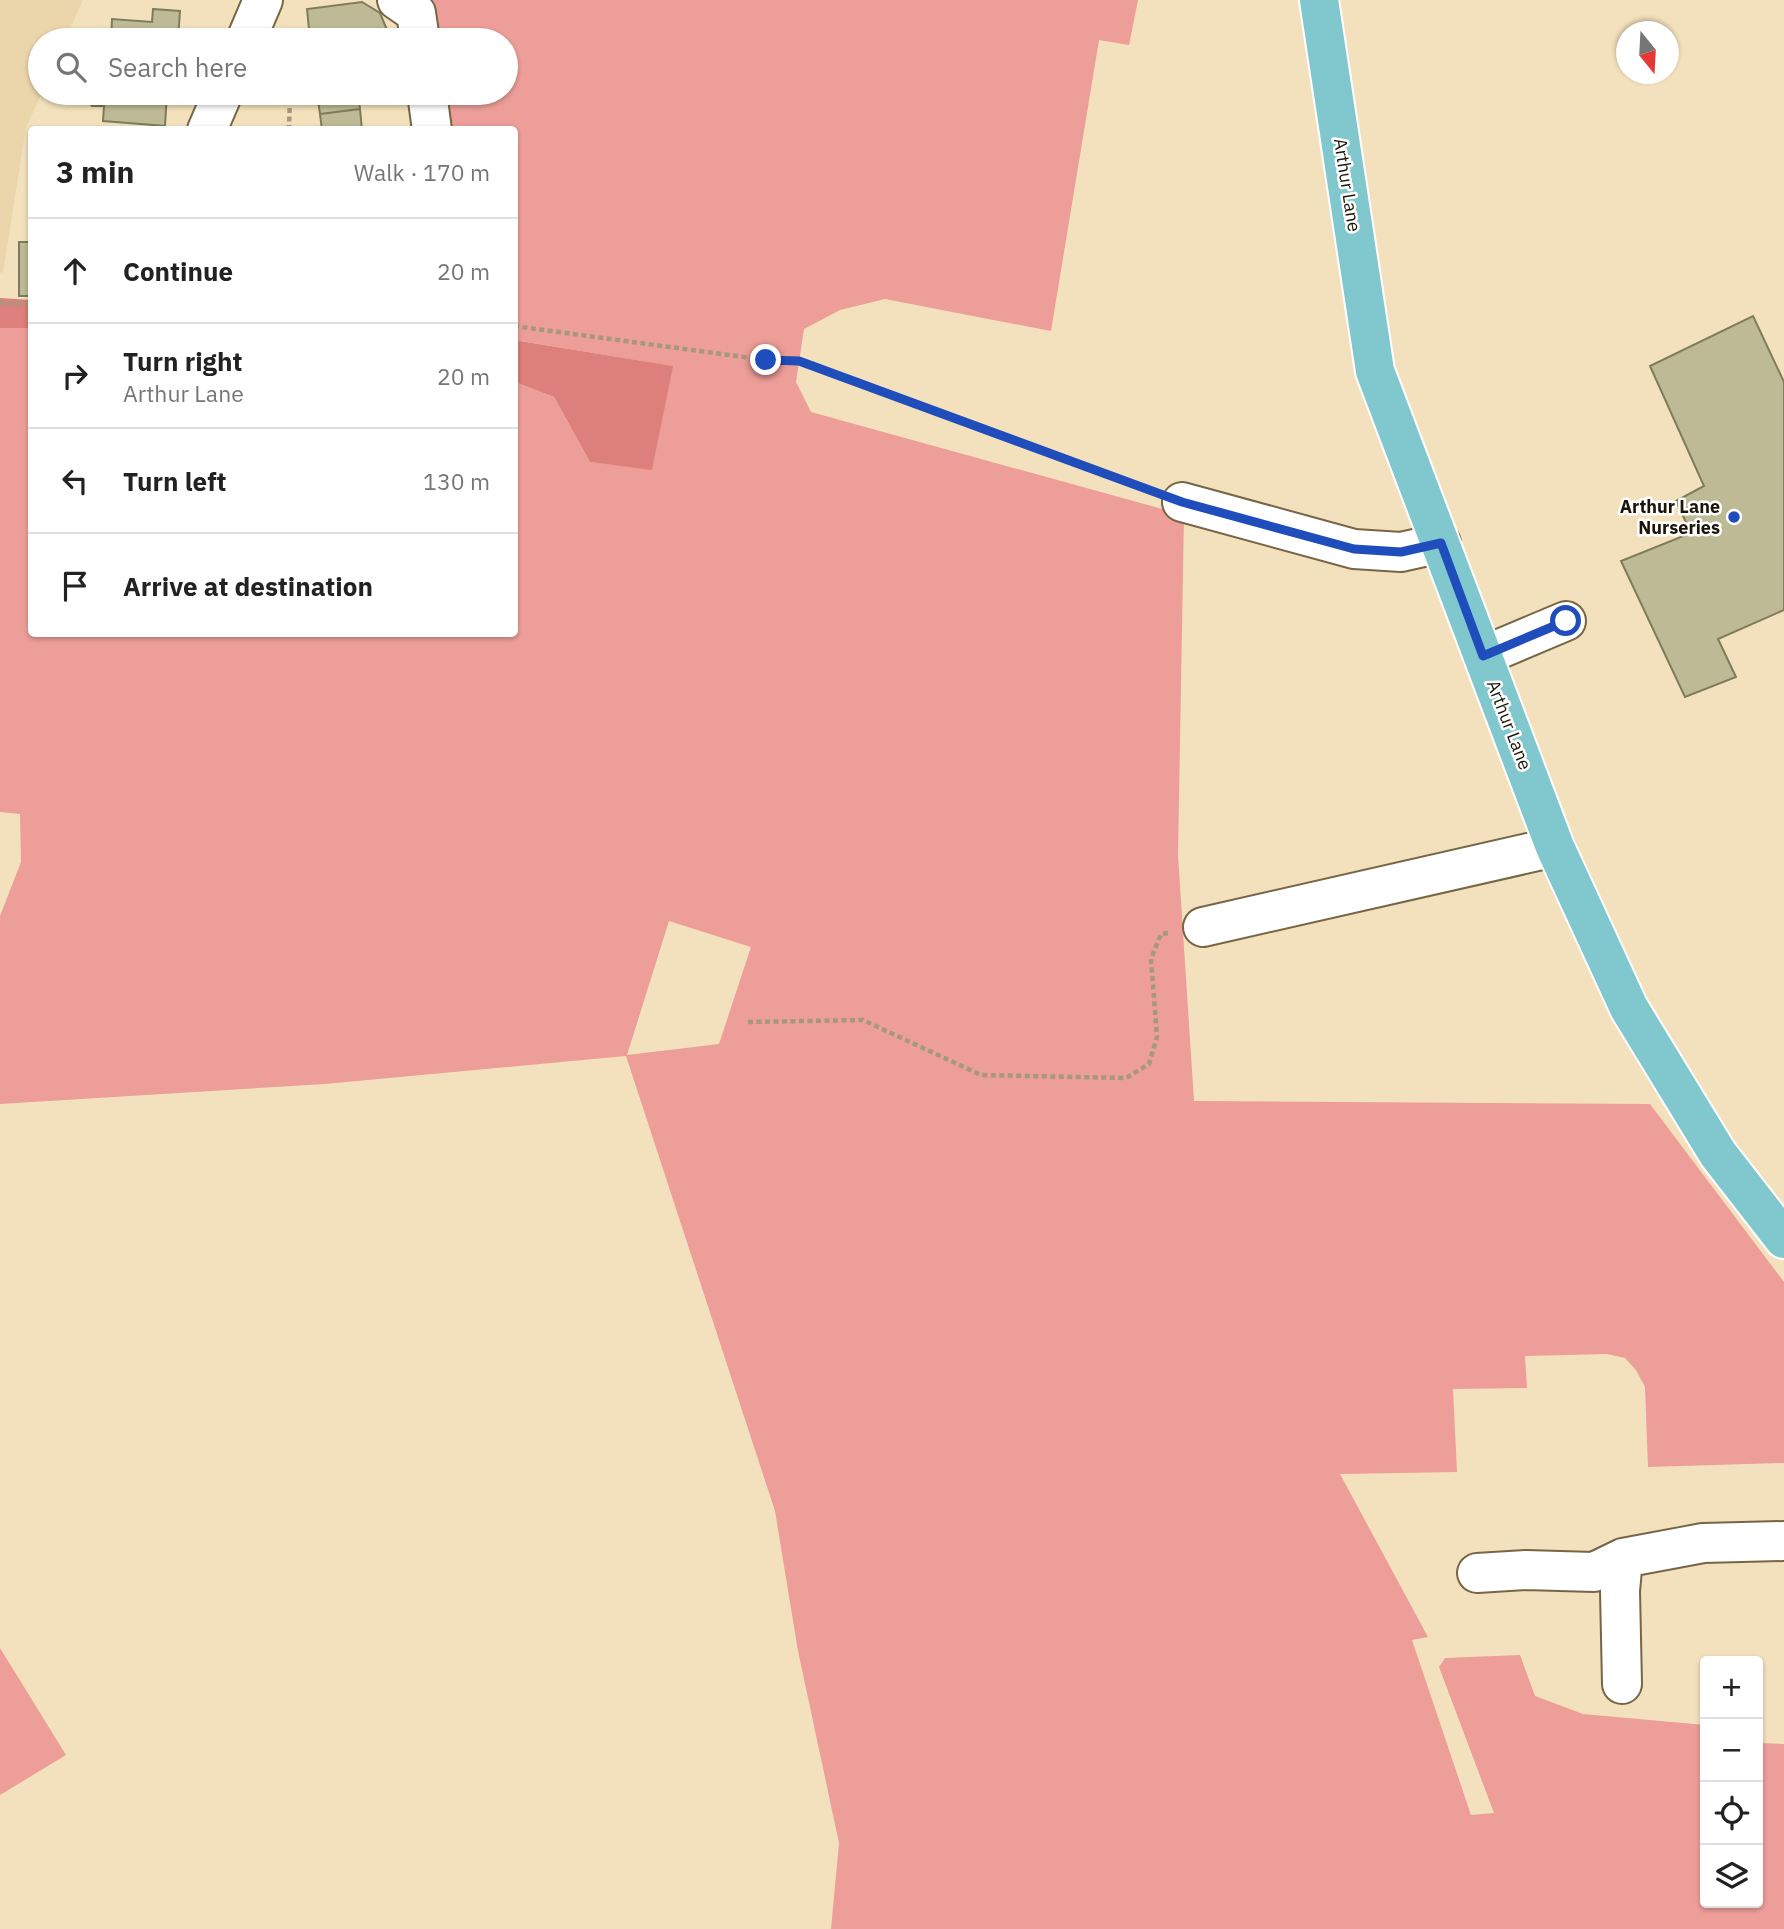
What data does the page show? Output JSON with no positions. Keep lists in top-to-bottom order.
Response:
{
  "streets": {
    "main road": ["Arthur Lane"]
  },
  "places": ["Arthur Lane Nurseries"],
  "north": "bottom",
  "page": {
    "search": "Search here",
    "heading": ["3 min", "Walk · 170 m"],
    "list": [
      ["Continue", "20 m"],
      ["Turn right", "Arthur Lane", "20 m"],
      ["Turn left", "130 m"],
      "Arrive at destination"
    ],
    "map_buttons": ["+", "−"]
  }
}
